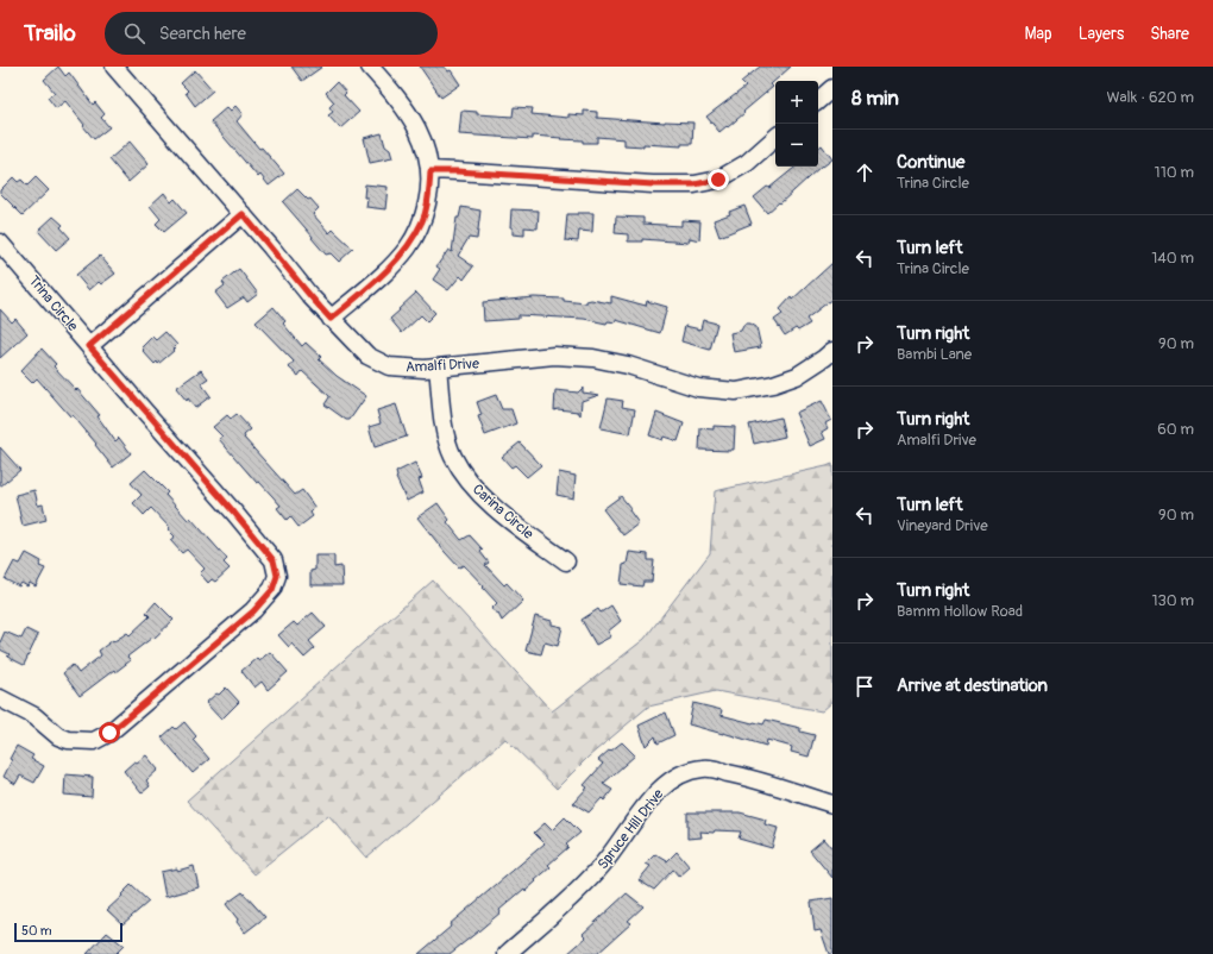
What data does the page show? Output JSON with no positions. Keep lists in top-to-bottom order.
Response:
{
  "streets": {
    "street": [
      "Trina Circle",
      "Amalfi Drive",
      "Carina Circle",
      "Spruce Hill Drive"
    ]
  },
  "crossings": [
    ["Amalfi Drive", "Carina Circle"]
  ],
  "scale_bar": "50 m",
  "page": {
    "header": "Trailo",
    "search": "Search here",
    "nav": ["Map", "Layers", "Share"],
    "heading": ["8 min", "Walk · 620 m"],
    "map_buttons": ["+", "−"],
    "list": [
      ["Continue", "Trina Circle", "110 m"],
      ["Turn left", "Trina Circle", "140 m"],
      ["Turn right", "Bambi Lane", "90 m"],
      ["Turn right", "Amalfi Drive", "60 m"],
      ["Turn left", "Vineyard Drive", "90 m"],
      ["Turn right", "Bamm Hollow Road", "130 m"],
      "Arrive at destination"
    ],
    "scale": "50 m"
  }
}
